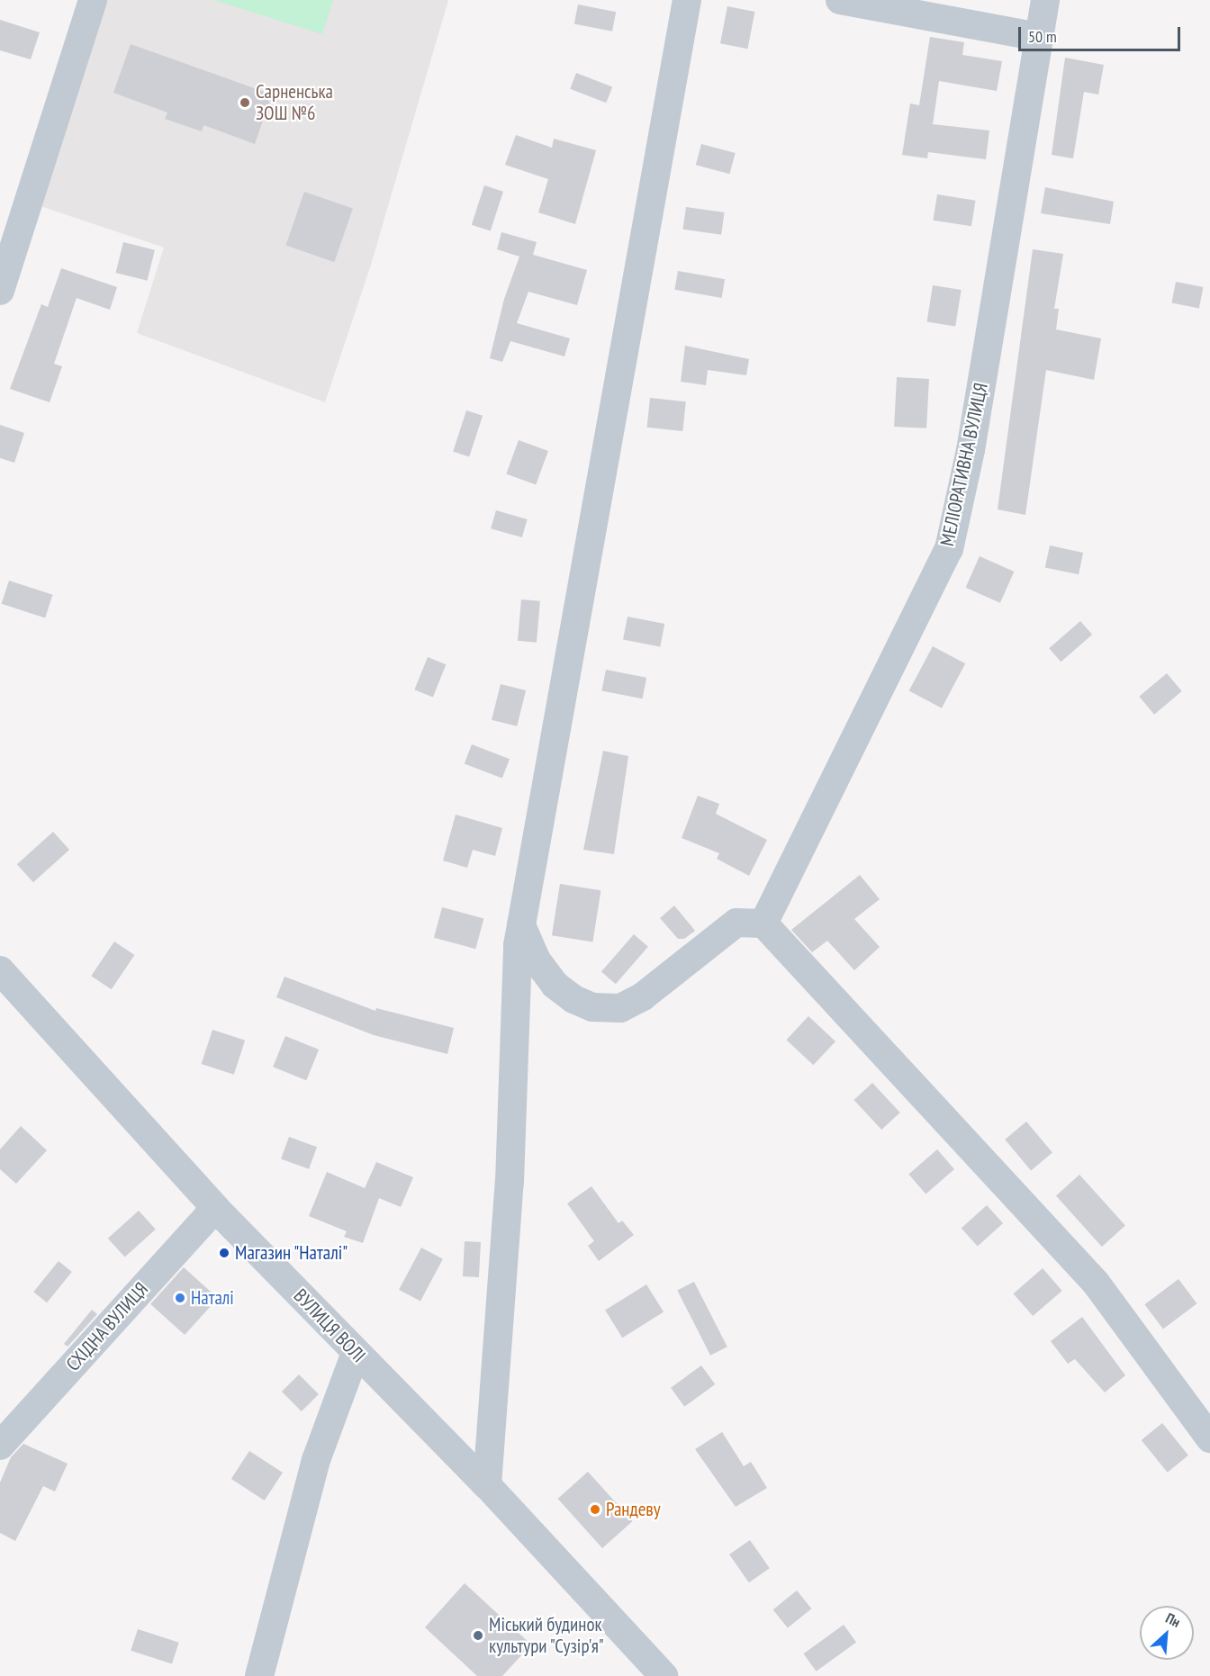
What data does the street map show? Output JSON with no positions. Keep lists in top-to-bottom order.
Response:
{
  "streets": {
    "street": ["МЕЛІОРАТИВНА ВУЛИЦЯ", "ВУЛИЦЯ ВОЛІ", "СХІДНА ВУЛИЦЯ"]
  },
  "crossings": [
    ["ВУЛИЦЯ ВОЛІ", "СХІДНА ВУЛИЦЯ"]
  ],
  "places": [
    "Сарненська ЗОШ №6",
    "Магазин \"Наталі\"",
    "Наталі",
    "Рандеву",
    "Міський будинок культури \"Сузір'я\""
  ],
  "scale_bar": "50 m",
  "north": "top right"
}
